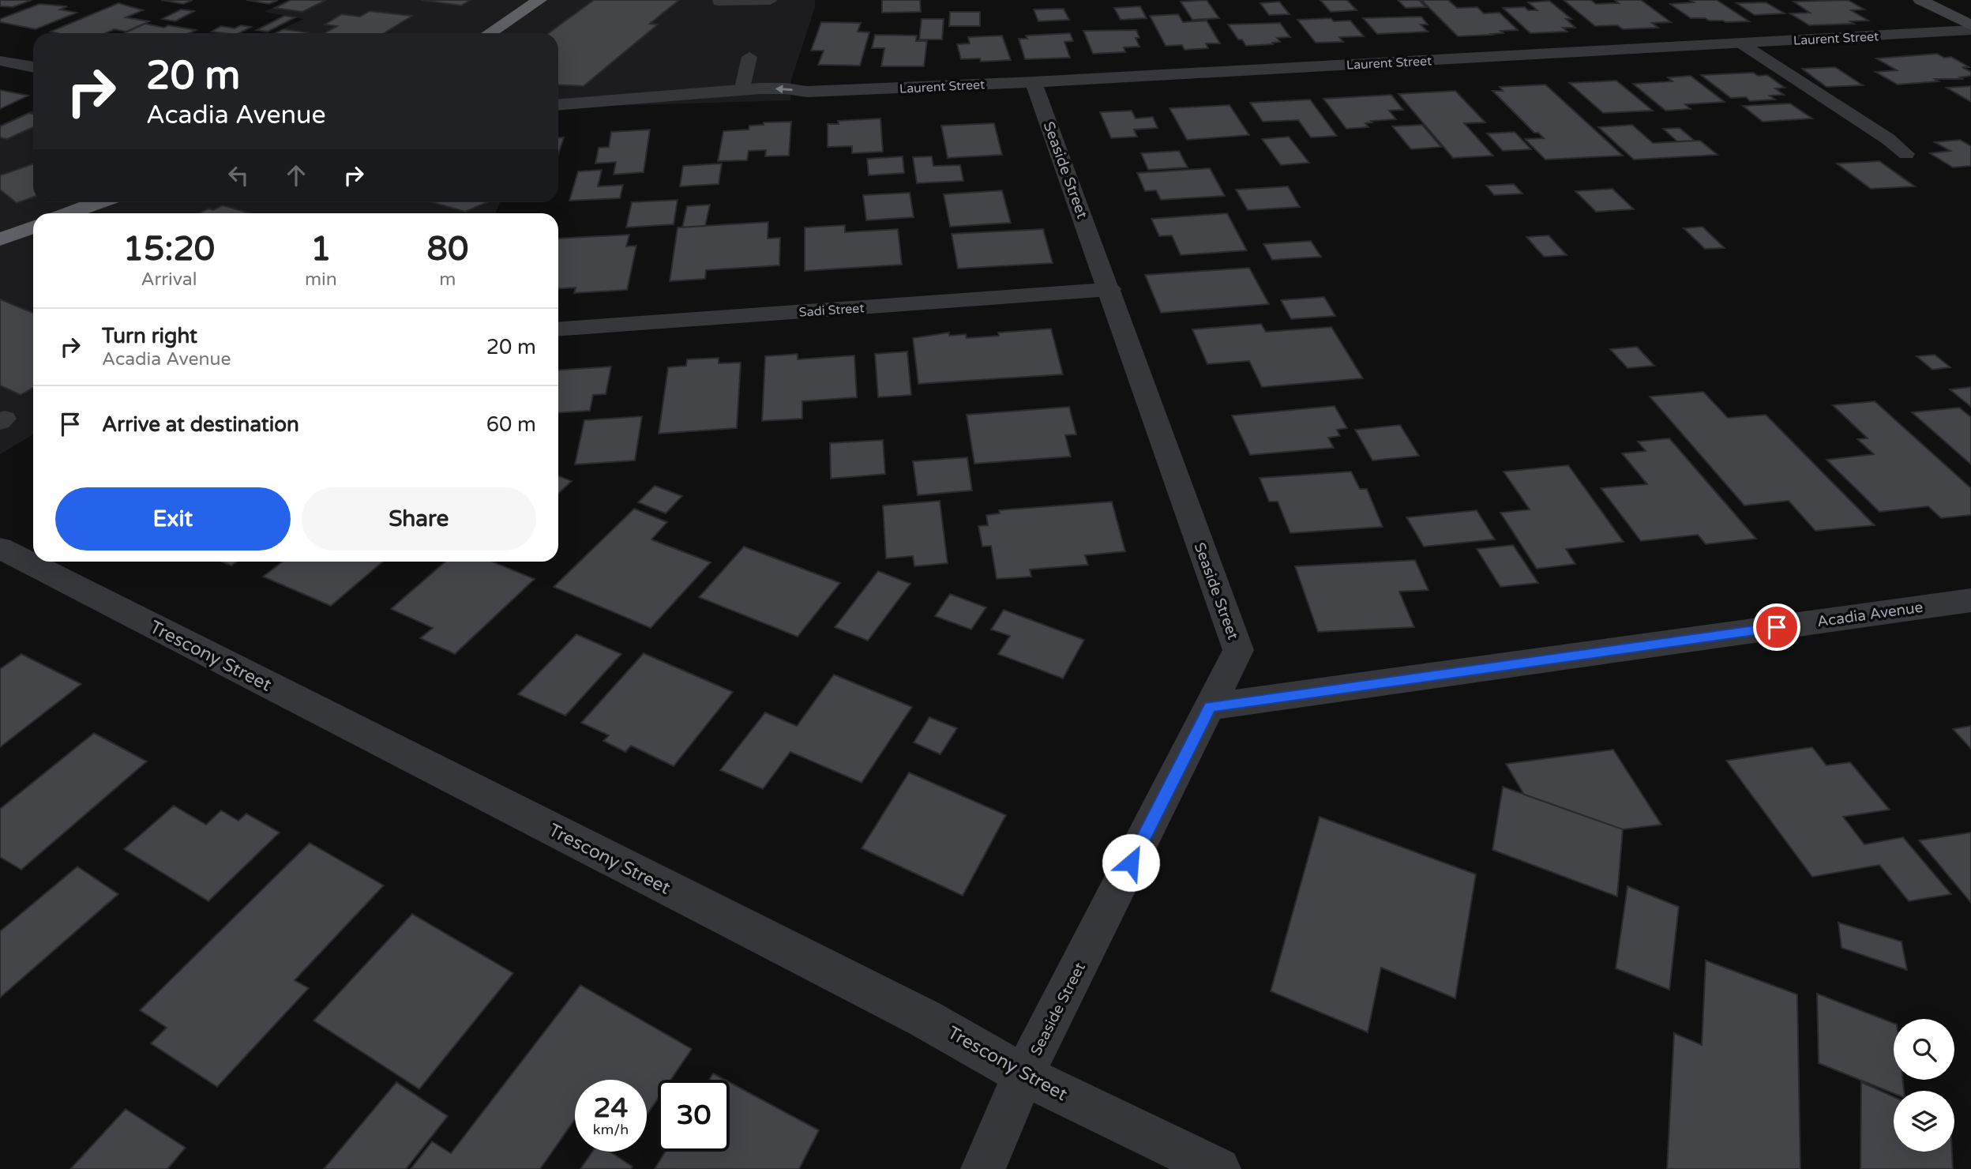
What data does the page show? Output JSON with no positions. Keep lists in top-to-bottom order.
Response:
{
  "streets": {
    "street": [
      "Laurent Street",
      "Seaside Street",
      "Sadi Street",
      "Acadia Avenue",
      "Trescony Street"
    ]
  },
  "crossings": [
    ["Laurent Street", "Seaside Street"],
    ["Seaside Street", "Sadi Street"],
    ["Seaside Street", "Acadia Avenue"],
    ["Seaside Street", "Trescony Street"]
  ],
  "page": {
    "turn": ["20 m", "Acadia Avenue"],
    "eta": [
      "15:20",
      "Arrival",
      "1",
      "min",
      "80",
      "m"
    ],
    "list": [
      {
        "name": "Turn right",
        "note": "Acadia Avenue",
        "value": "20 m"
      },
      {
        "name": "Arrive at destination",
        "value": "60 m"
      }
    ],
    "buttons": ["Exit", "Share"],
    "speed": "24 km/h",
    "limit": "30"
  }
}
